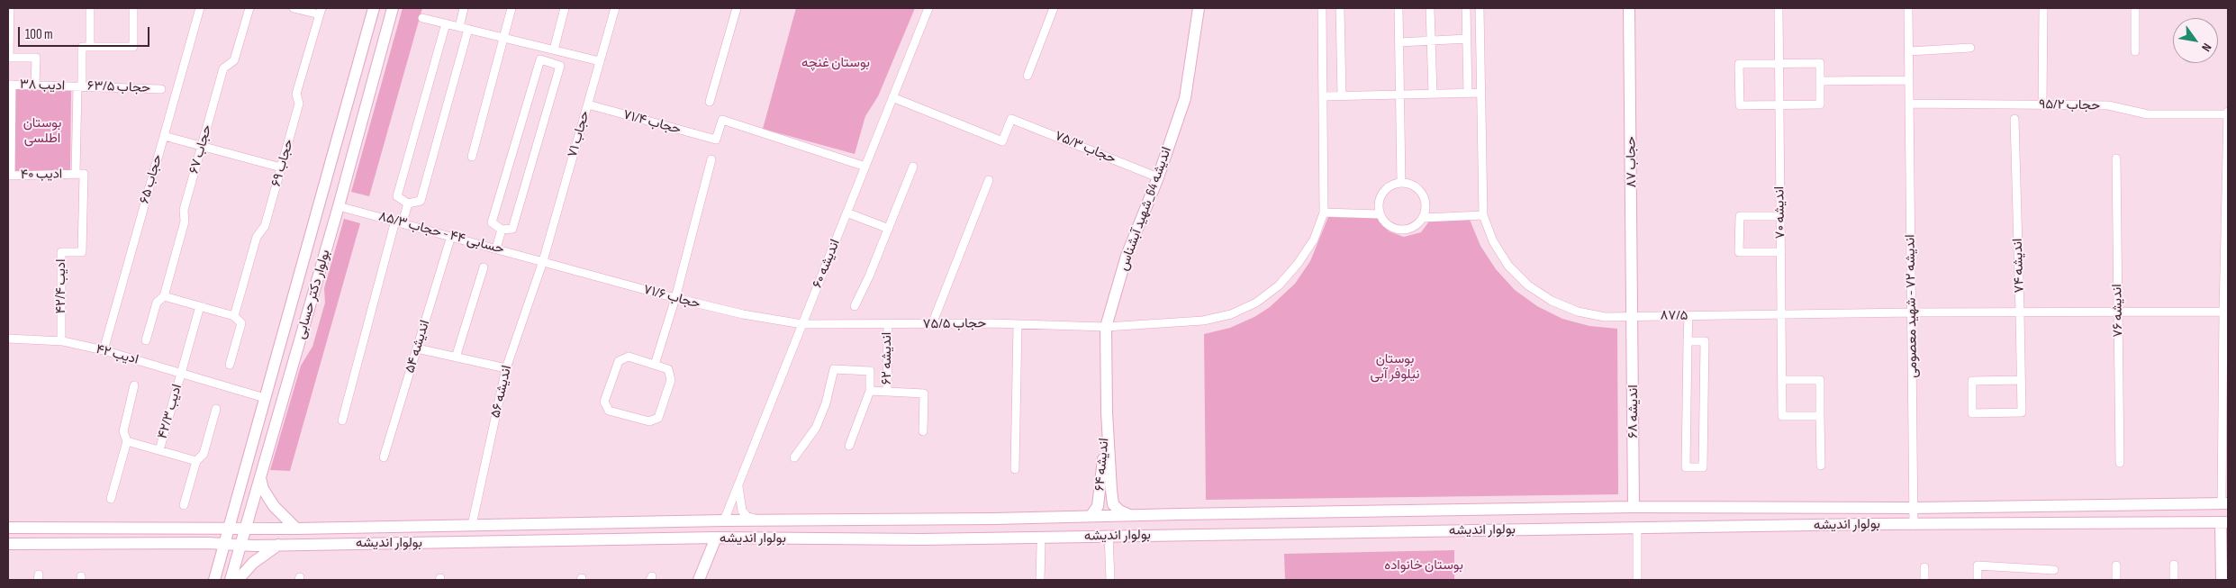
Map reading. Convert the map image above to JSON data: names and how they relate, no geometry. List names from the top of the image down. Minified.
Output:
{"streets":{"main road":["حجاب ۸۷","اندیشه 64_شهید آبشناس","بولوار دکتر حسابی","اندیشه ۶۸","اندیشه ۶۴","بولوار اندیشه"],"street":["ادیب ۳۸","حجاب ۶۳/۵","حجاب ۹۵/۲","حجاب ۷۱/۴","حجاب ۷۱","حجاب ۷۵/۳","حجاب ۶۷","حجاب ۶۹","ادیب ۴۰","حجاب ۶۵","اندیشه ۷۰","حسابی ۴۴ - حجاب ۸۵/۳","اندیشه ۶۰","اندیشه ۷۴","ادیب ۴۲/۴","حجاب ۷۱/۶","اندیشه ۷۲ - شهید معصومی","اندیشه ۷۶","۸۷/۵","حجاب ۷۵/۵","اندیشه ۵۴","ادیب ۴۲","اندیشه ۶۲","اندیشه ۵۶","ادیب ۴۲/۳"]},"crossings":[["ادیب ۳۸","حجاب ۶۳/۵"],["حجاب ۹۵/۲","اندیشه ۷۲ - شهید معصومی"],["حجاب ۷۱/۴","حجاب ۷۱"],["حجاب ۷۱/۴","اندیشه ۶۰"],["حجاب ۷۱","حسابی ۴۴ - حجاب ۸۵/۳"],["حجاب ۷۱","حجاب ۷۱/۶"],["حجاب ۷۱","اندیشه ۵۶"],["حجاب ۷۵/۳","اندیشه 64_شهید آبشناس"],["حجاب ۷۵/۳","اندیشه ۶۰"],["حجاب ۸۷","۸۷/۵"],["حجاب ۸۷","اندیشه ۶۸"],["ادیب ۴۰","ادیب ۴۲/۴"],["حجاب ۶۵","ادیب ۴۲"],["اندیشه 64_شهید آبشناس","حجاب ۷۵/۵"],["اندیشه 64_شهید آبشناس","اندیشه ۶۴"],["اندیشه ۷۰","۸۷/۵"],["حسابی ۴۴ - حجاب ۸۵/۳","بولوار دکتر حسابی"],["حسابی ۴۴ - حجاب ۸۵/۳","حجاب ۷۱/۶"],["حسابی ۴۴ - حجاب ۸۵/۳","اندیشه ۵۴"],["حسابی ۴۴ - حجاب ۸۵/۳","اندیشه ۵۶"],["اندیشه ۶۰","حجاب ۷۱/۶"],["اندیشه ۶۰","حجاب ۷۵/۵"],["اندیشه ۶۰","بولوار اندیشه"],["اندیشه ۷۴","۸۷/۵"],["ادیب ۴۲/۴","ادیب ۴۲"],["بولوار دکتر حسابی","ادیب ۴۲"],["بولوار دکتر حسابی","بولوار اندیشه"],["حجاب ۷۱/۶","حجاب ۷۵/۵"],["حجاب ۷۱/۶","اندیشه ۵۶"],["اندیشه ۷۲ - شهید معصومی","۸۷/۵"],["اندیشه ۷۲ - شهید معصومی","بولوار اندیشه"],["اندیشه ۷۶","۸۷/۵"],["۸۷/۵","اندیشه ۶۸"],["حجاب ۷۵/۵","اندیشه ۶۲"],["ادیب ۴۲","ادیب ۴۲/۳"],["اندیشه ۵۶","بولوار اندیشه"],["اندیشه ۶۸","بولوار اندیشه"],["اندیشه ۶۴","بولوار اندیشه"]],"parks":["بوستان غنچه","بوستان اطلسی","بوستان نیلوفر آبی","بوستان خانواده"],"scale_bar":"100 m","north":"bottom right"}
